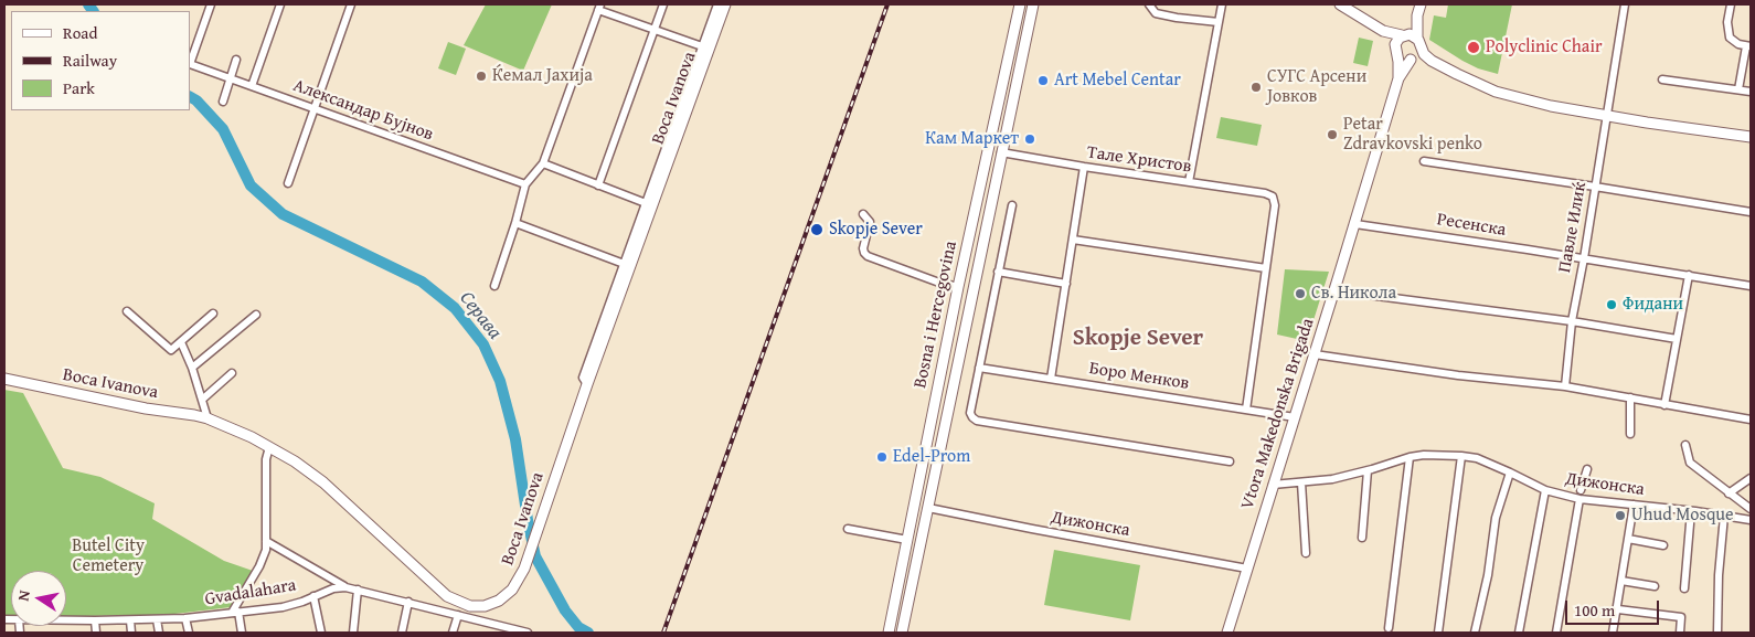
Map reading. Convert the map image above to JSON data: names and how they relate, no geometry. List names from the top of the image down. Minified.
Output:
{"streets":{"street":["Boca Ivanova","Александар Бујнов","Тале Христов","Ресенска","Павле Илиќ","Bosna i Hercegovina","Боро Менков","Vtora Makedonska Brigada","Дижонска","Gvadalahara"]},"crossings":[["Тале Христов","Bosna i Hercegovina"],["Ресенска","Павле Илиќ"],["Ресенска","Vtora Makedonska Brigada"],["Bosna i Hercegovina","Дижонска"],["Боро Менков","Vtora Makedonska Brigada"],["Vtora Makedonska Brigada","Дижонска"]],"districts":["Skopje Sever"],"water":["Серава"],"parks":["Butel City Cemetery"],"places":["Polyclinic Chair","Ќемал Јахија","Art Mebel Centar","СУГС Арсени Јовков","Petar Zdravkovski penko","Кам Маркет","Skopje Sever","Св. Никола","Фидани","Edel-Prom","Uhud Mosque"],"legend":["Road","Railway","Park"],"scale_bar":"100 m","north":"left"}
